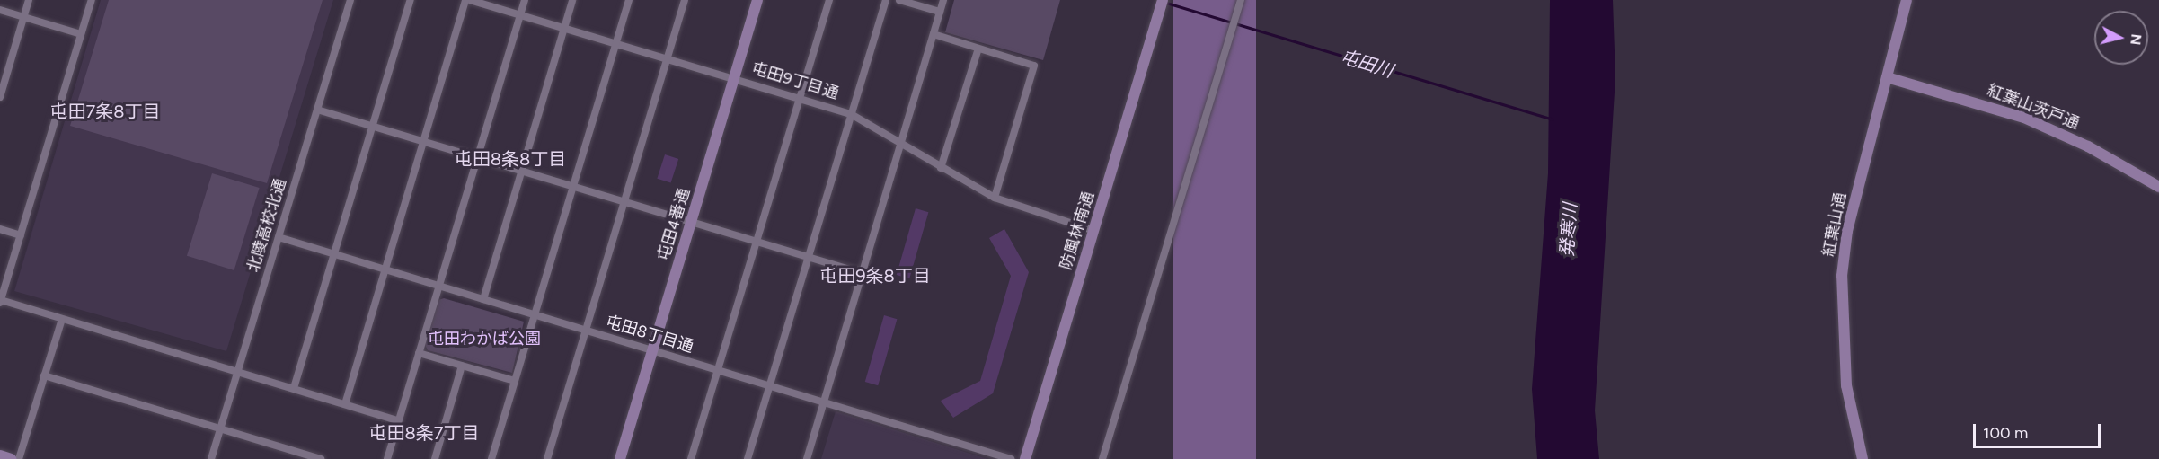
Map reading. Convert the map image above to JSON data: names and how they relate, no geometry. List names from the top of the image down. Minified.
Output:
{"streets":{"street":["屯田9丁目通","紅葉山茨戸通","屯田4番通","紅葉山通","北陵高校北通","防風林南通","屯田8丁目通"]},"crossings":[["屯田9丁目通","屯田4番通"],["屯田9丁目通","防風林南通"],["紅葉山茨戸通","紅葉山通"],["屯田4番通","屯田8丁目通"],["北陵高校北通","屯田8丁目通"]],"districts":["屯田7条8丁目","屯田8条8丁目","屯田9条8丁目","屯田8条7丁目"],"water":["屯田川","発寒川"],"parks":["屯田わかば公園"],"scale_bar":"100 m","north":"right"}
